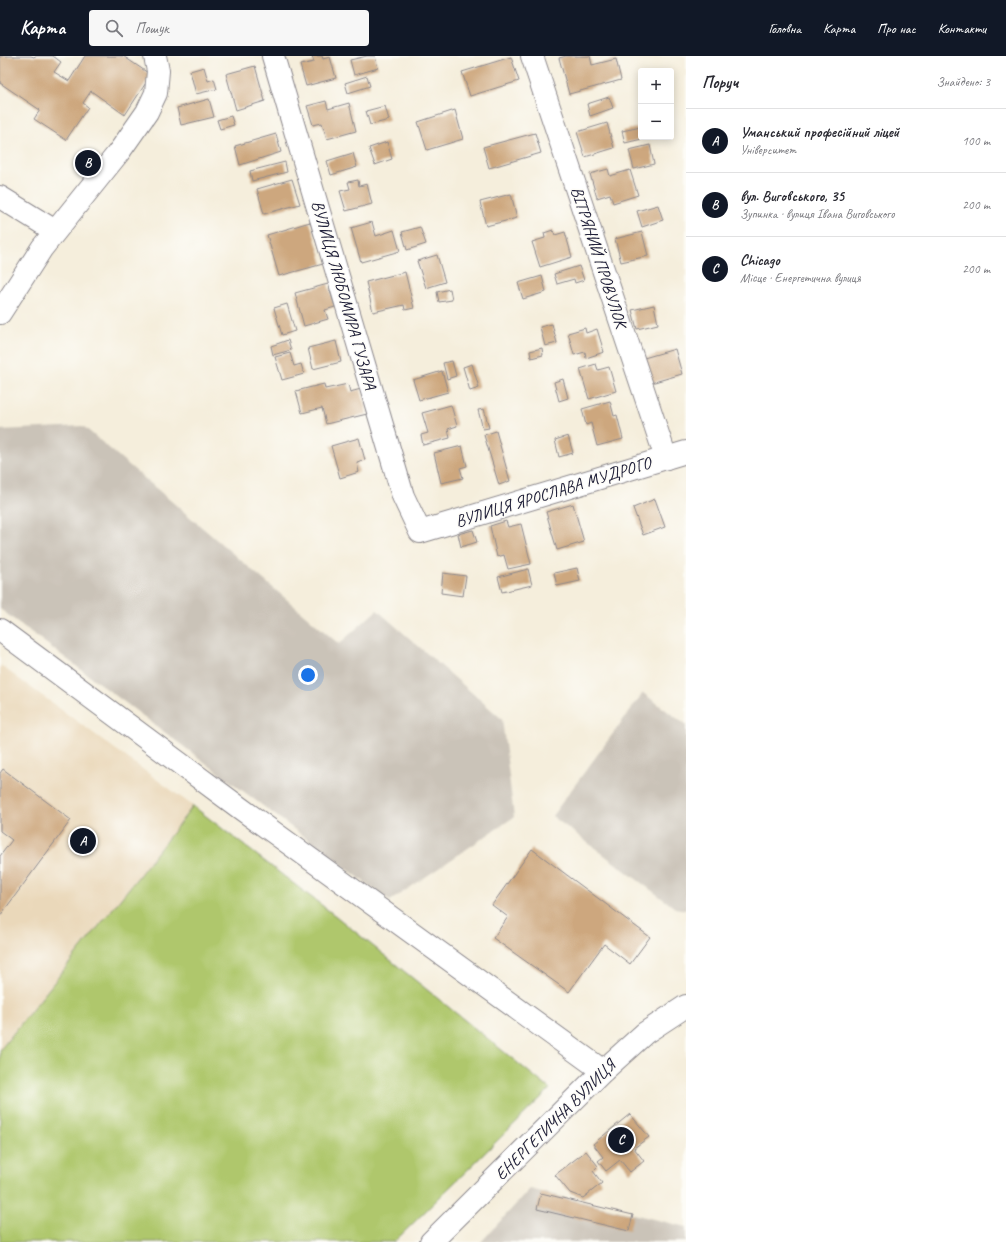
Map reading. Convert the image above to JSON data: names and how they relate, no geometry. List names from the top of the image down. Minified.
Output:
{"streets":{"street":["ВІТРЯНИЙ ПРОВУЛОК","ВУЛИЦЯ ЛЮБОМИРА ГУЗАРА","ВУЛИЦЯ ЯРОСЛАВА МУДРОГО","ЕНЕРГЕТИЧНА ВУЛИЦЯ"]},"crossings":[["ВІТРЯНИЙ ПРОВУЛОК","ВУЛИЦЯ ЯРОСЛАВА МУДРОГО"],["ВУЛИЦЯ ЛЮБОМИРА ГУЗАРА","ВУЛИЦЯ ЯРОСЛАВА МУДРОГО"]],"page":{"header":"Карта","search":"Пошук","nav":["Головна","Карта","Про нас","Контакти"],"heading":["Поруч","Знайдено: 3"],"map_buttons":["+","−"],"list":[{"mark":"A","name":"Уманський професійний ліцей","note":"Університет","value":"100 m"},{"mark":"B","name":"вул. Виговського, 35","note":"Зупинка · вулиця Івана Виговського","value":"200 m"},{"mark":"C","name":"Chicago","note":"Місце · Енергетична вулиця","value":"200 m"}],"pins":["B","A","C"]}}
